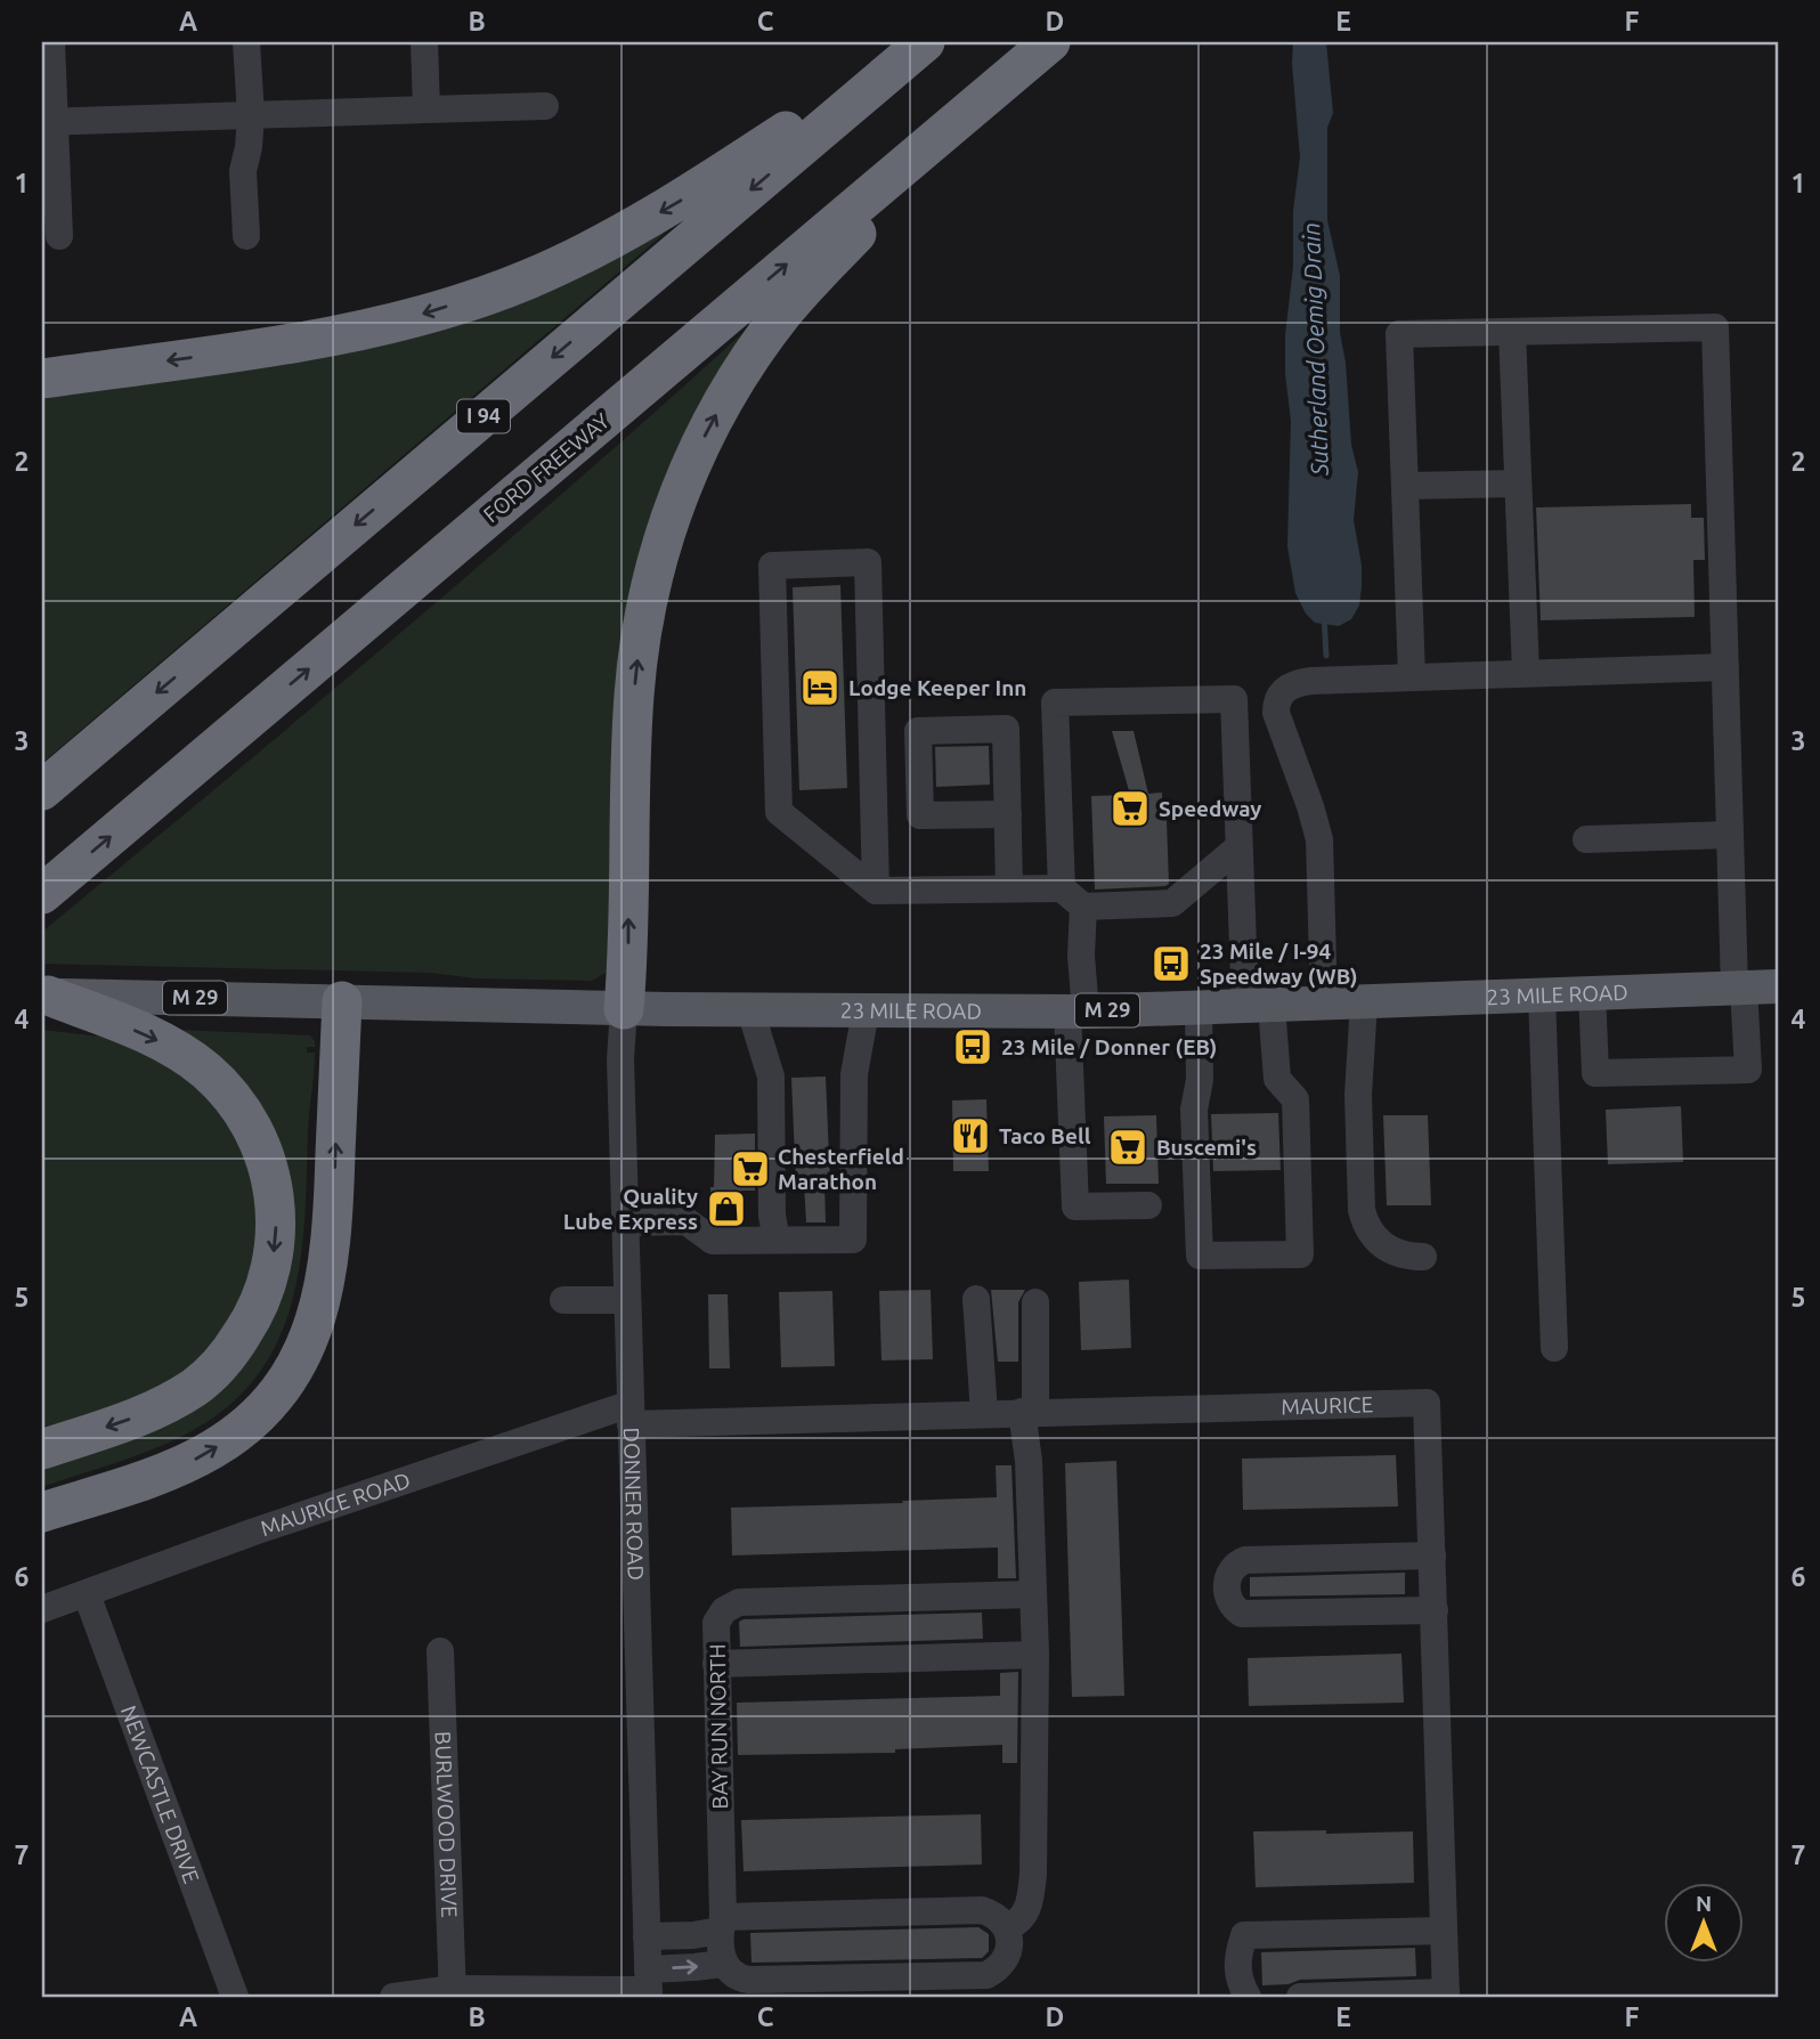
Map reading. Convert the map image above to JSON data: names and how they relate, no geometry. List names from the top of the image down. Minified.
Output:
{"streets":{"highway":["I 94","FORD FREEWAY"],"main road":["23 MILE ROAD","M 29"],"street":["MAURICE","DONNER ROAD","MAURICE ROAD","BAY RUN NORTH","NEWCASTLE DRIVE","BURLWOOD DRIVE"]},"crossings":[["23 MILE ROAD","DONNER ROAD"],["MAURICE","DONNER ROAD"],["MAURICE","MAURICE ROAD"],["DONNER ROAD","MAURICE ROAD"],["MAURICE ROAD","NEWCASTLE DRIVE"]],"water":["Sutherland Oemig Drain"],"places":{"hotel":["Lodge Keeper Inn"],"supermarket":["Speedway","Buscemi's","Chesterfield Marathon"],"bus stop":["23 Mile / I-94 Speedway (WB)","23 Mile / Donner (EB)"],"restaurant":["Taco Bell"],"shop":["Quality Lube Express"]},"north":"top","grid":{"columns":["A","B","C","D","E","F"],"rows":["1","2","3","4","5","6","7"]}}
